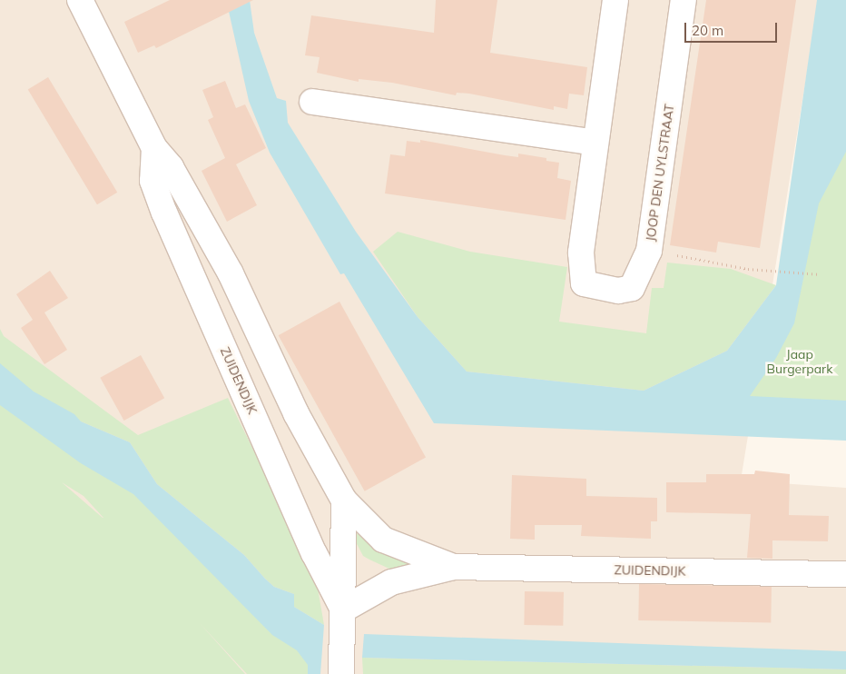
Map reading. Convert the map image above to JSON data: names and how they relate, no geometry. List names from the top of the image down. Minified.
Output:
{"streets":{"street":["JOOP DEN UYLSTRAAT","ZUIDENDIJK"]},"parks":["Jaap Burgerpark"],"scale_bar":"20 m"}
